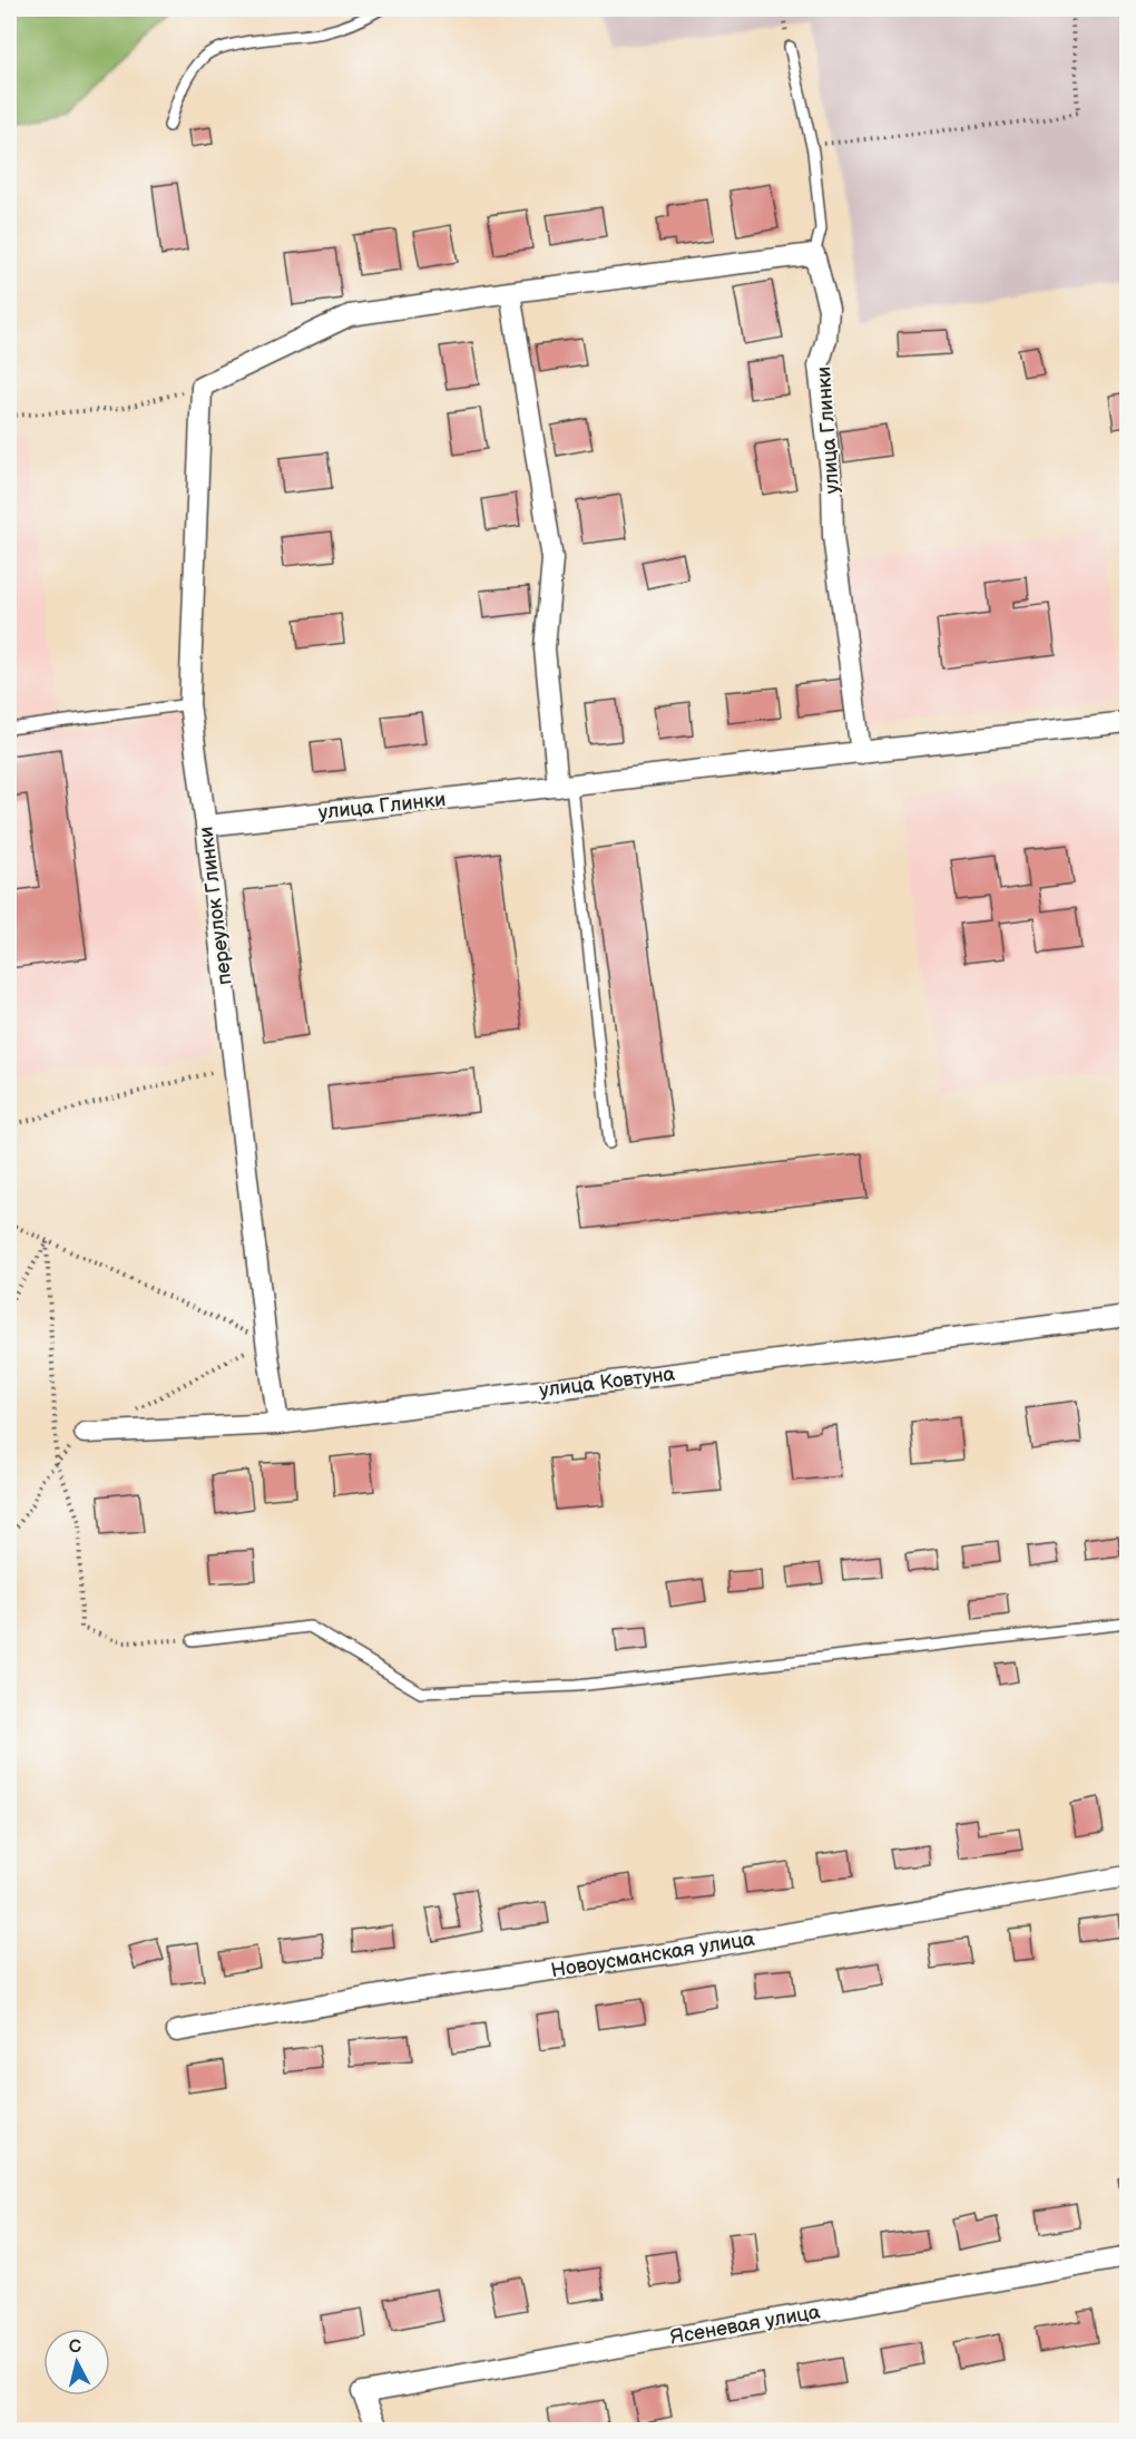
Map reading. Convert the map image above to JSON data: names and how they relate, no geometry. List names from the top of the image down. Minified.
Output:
{"streets":{"street":["улица Глинки","переулок Глинки","улица Ковтуна","Новоусманская улица","Ясеневая улица"]},"crossings":[["улица Глинки","переулок Глинки"],["переулок Глинки","улица Ковтуна"]],"north":"top"}
